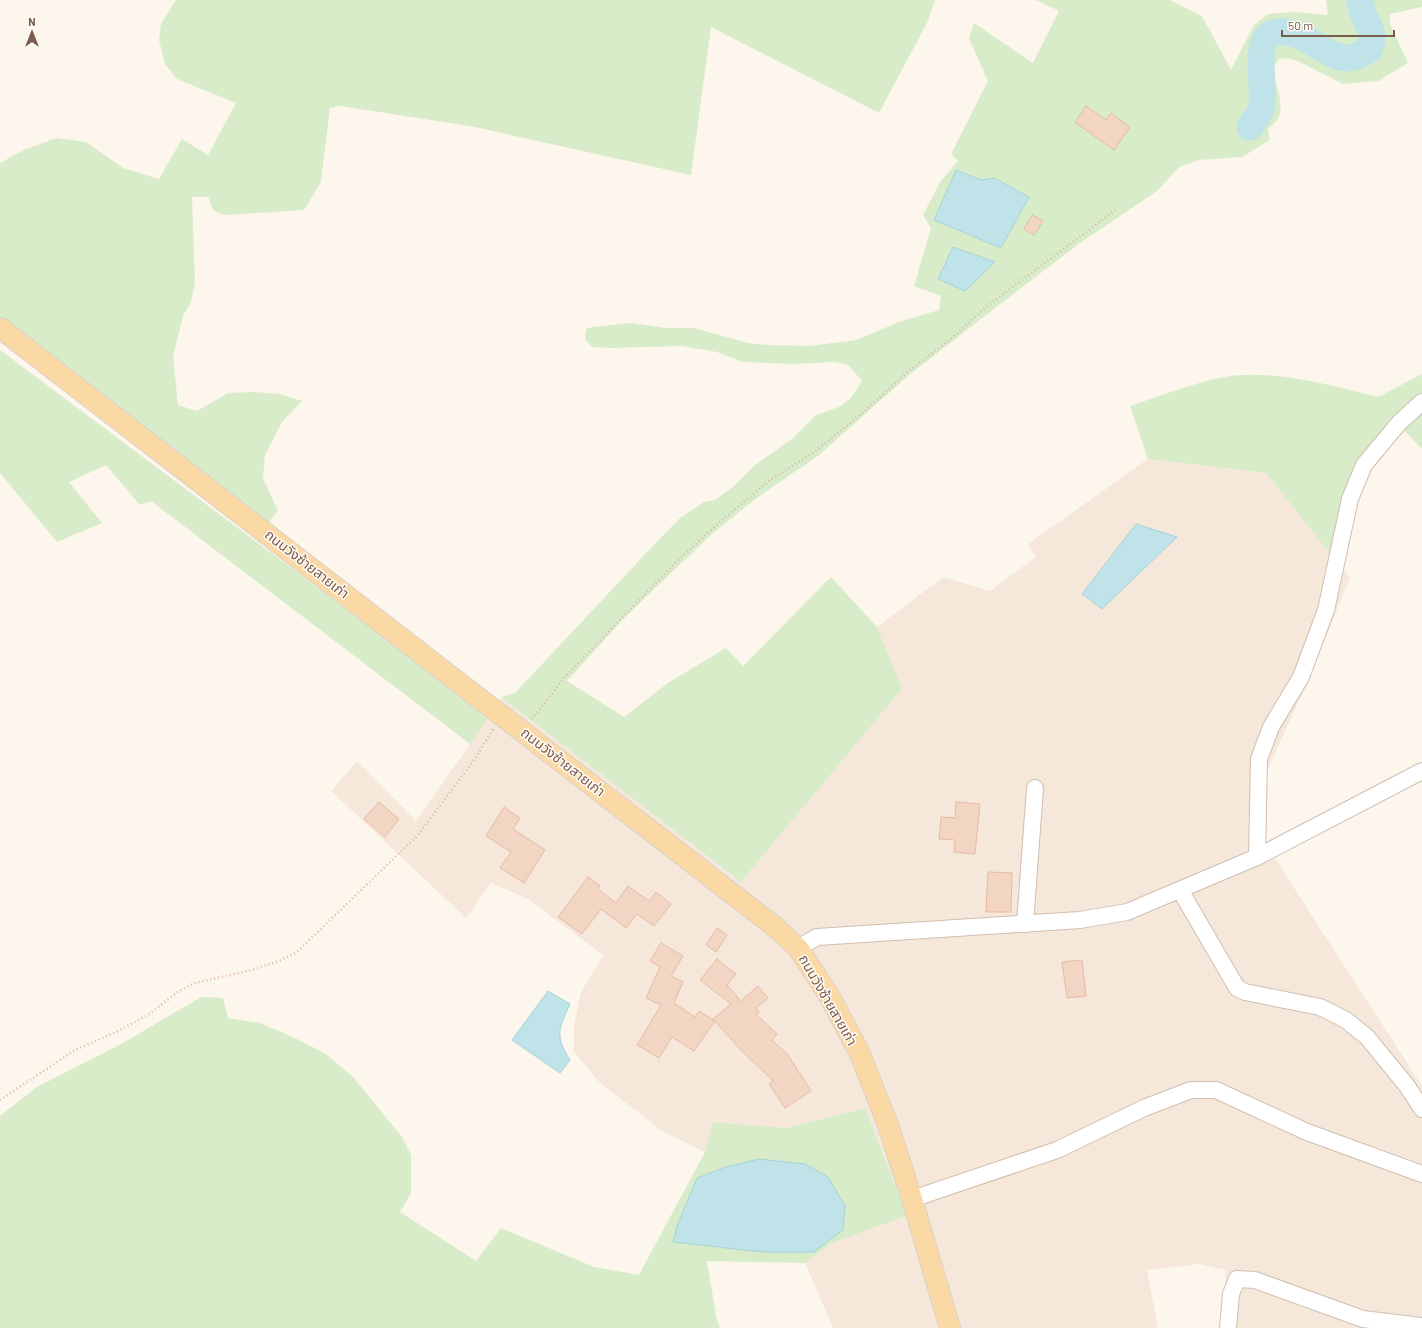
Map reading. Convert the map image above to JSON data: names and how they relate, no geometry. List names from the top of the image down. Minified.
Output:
{"streets":{"main road":["ถนนวังซ้ายสายเก่า"]},"scale_bar":"50 m","north":"top"}
